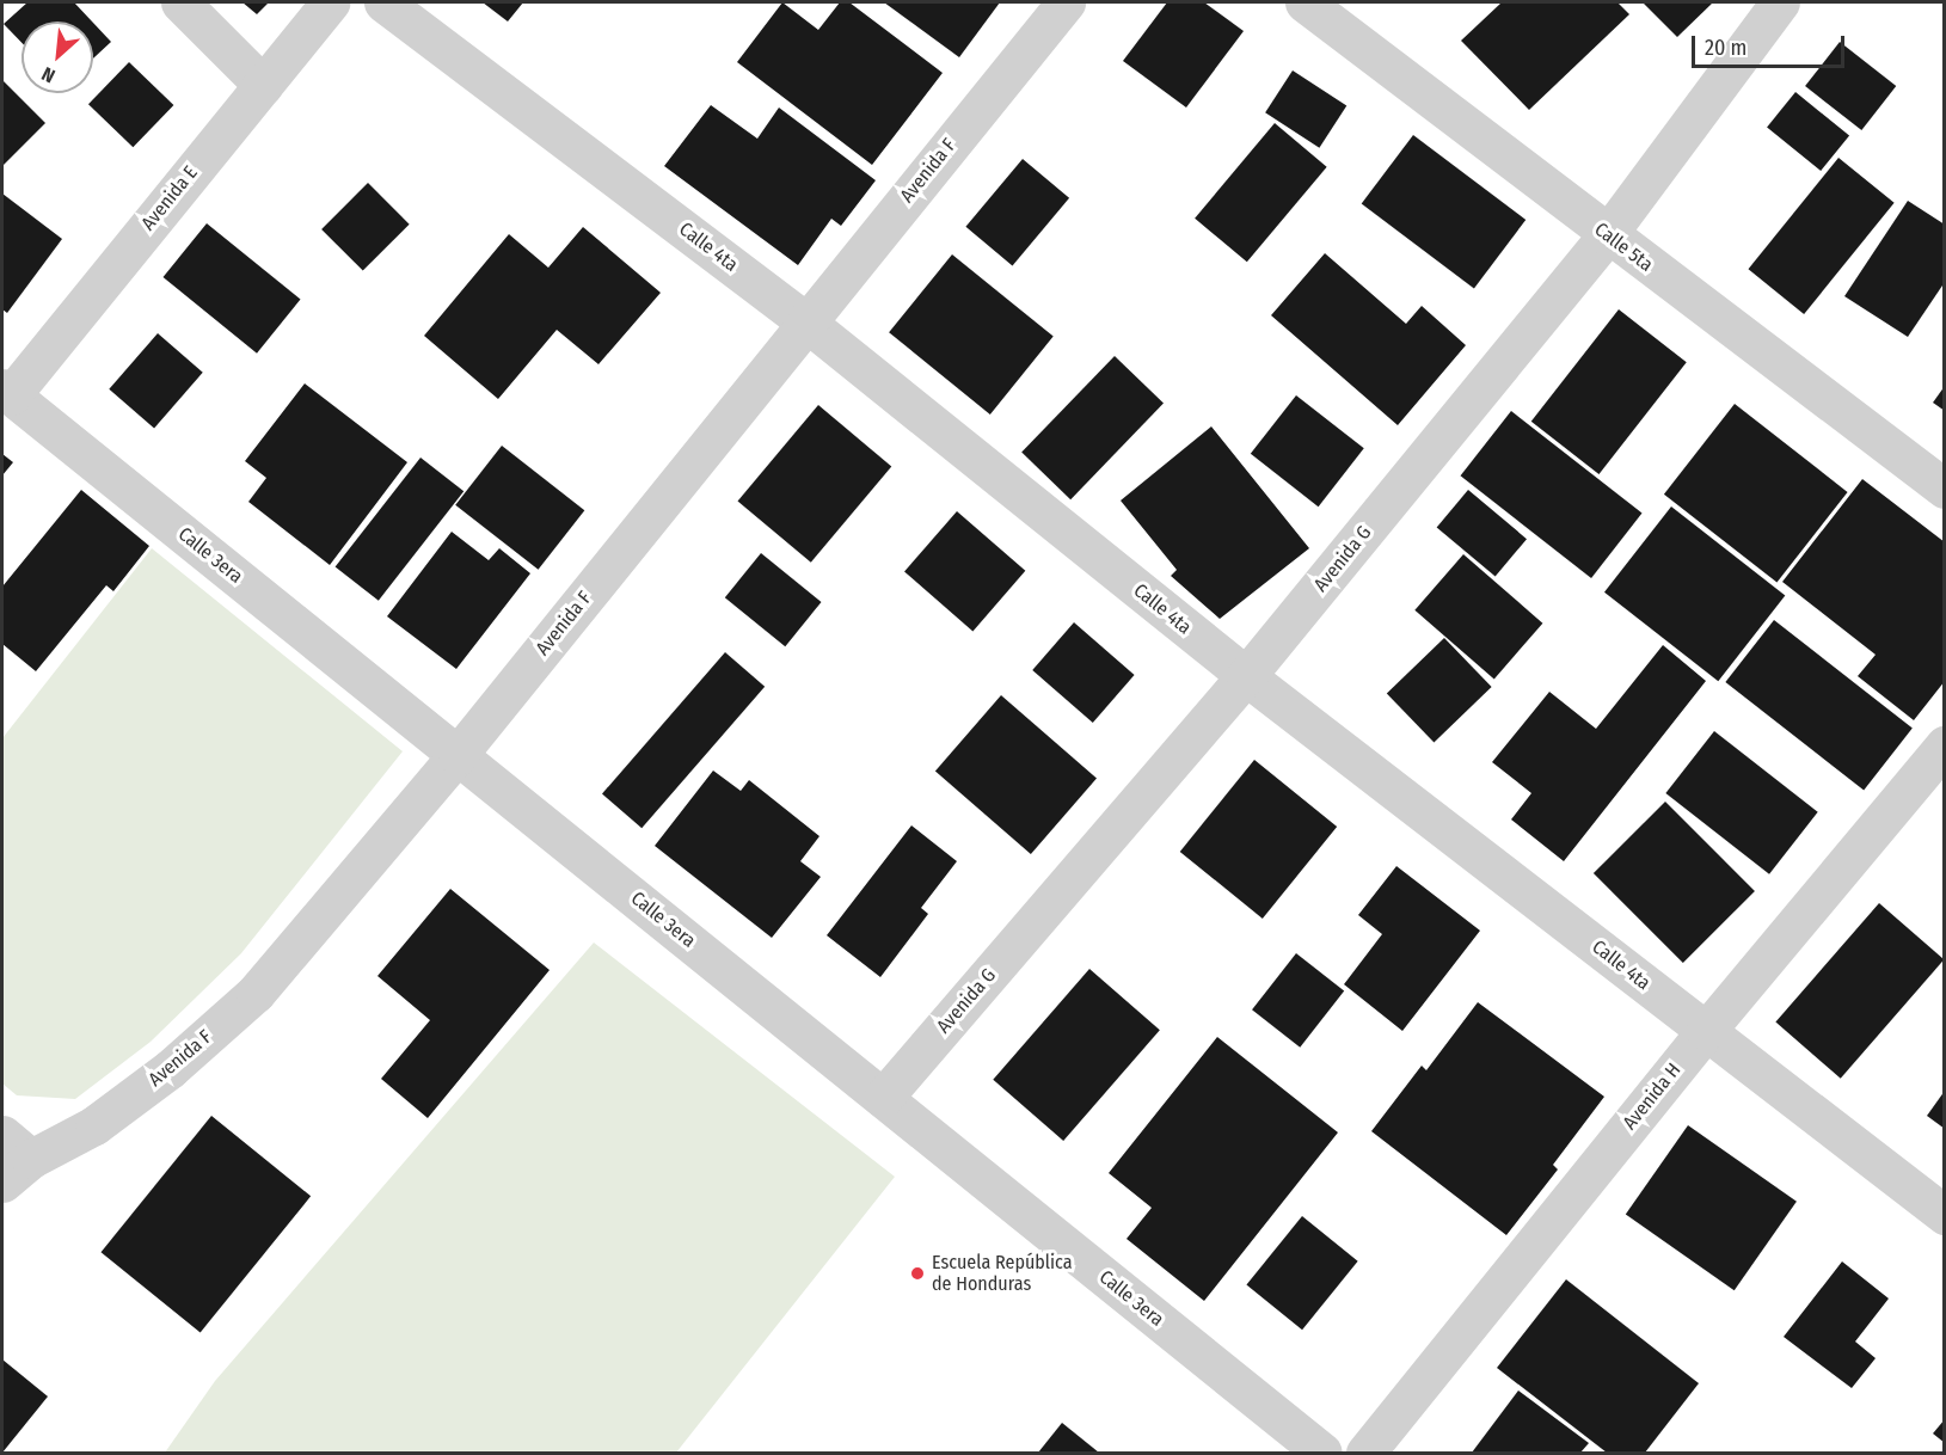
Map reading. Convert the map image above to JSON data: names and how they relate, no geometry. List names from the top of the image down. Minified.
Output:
{"streets":{"street":["Avenida F","Avenida E","Calle 4ta","Calle 5ta","Calle 3era","Avenida G","Avenida H"]},"crossings":[["Avenida F","Calle 4ta"],["Avenida F","Calle 3era"],["Avenida E","Calle 3era"],["Calle 4ta","Avenida G"],["Calle 4ta","Avenida H"],["Calle 5ta","Avenida G"],["Calle 3era","Avenida G"]],"places":["Escuela República de Honduras"],"scale_bar":"20 m","north":"bottom left"}
